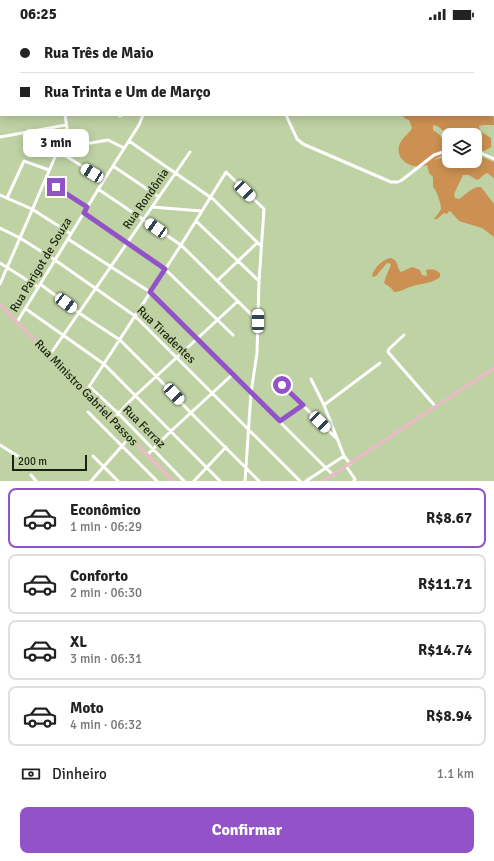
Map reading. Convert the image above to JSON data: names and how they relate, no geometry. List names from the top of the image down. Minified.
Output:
{"streets":{"main road":["Rua Ministro Gabriel Passos"],"street":["Rua Rondônia","Rua Parigot de Souza","Rua Tiradentes","Rua Ferraz"]},"crossings":[["Rua Rondônia","Rua Tiradentes"],["Rua Rondônia","Rua Ministro Gabriel Passos"],["Rua Parigot de Souza","Rua Tiradentes"],["Rua Parigot de Souza","Rua Ministro Gabriel Passos"]],"scale_bar":"200 m","page":{"status":"06:25","banner":["Rua Três de Maio","Rua Trinta e Um de Março"],"bubble":"3 min","scale":"200 m","list":[{"name":"Econômico","note":"1 min · 06:29","value":"R$8.67"},{"name":"Conforto","note":"2 min · 06:30","value":"R$11.71"},{"name":"XL","note":"3 min · 06:31","value":"R$14.74"},{"name":"Moto","note":"4 min · 06:32","value":"R$8.94"}],"pay":["Dinheiro","1.1 km"],"buttons":"Confirmar"}}
